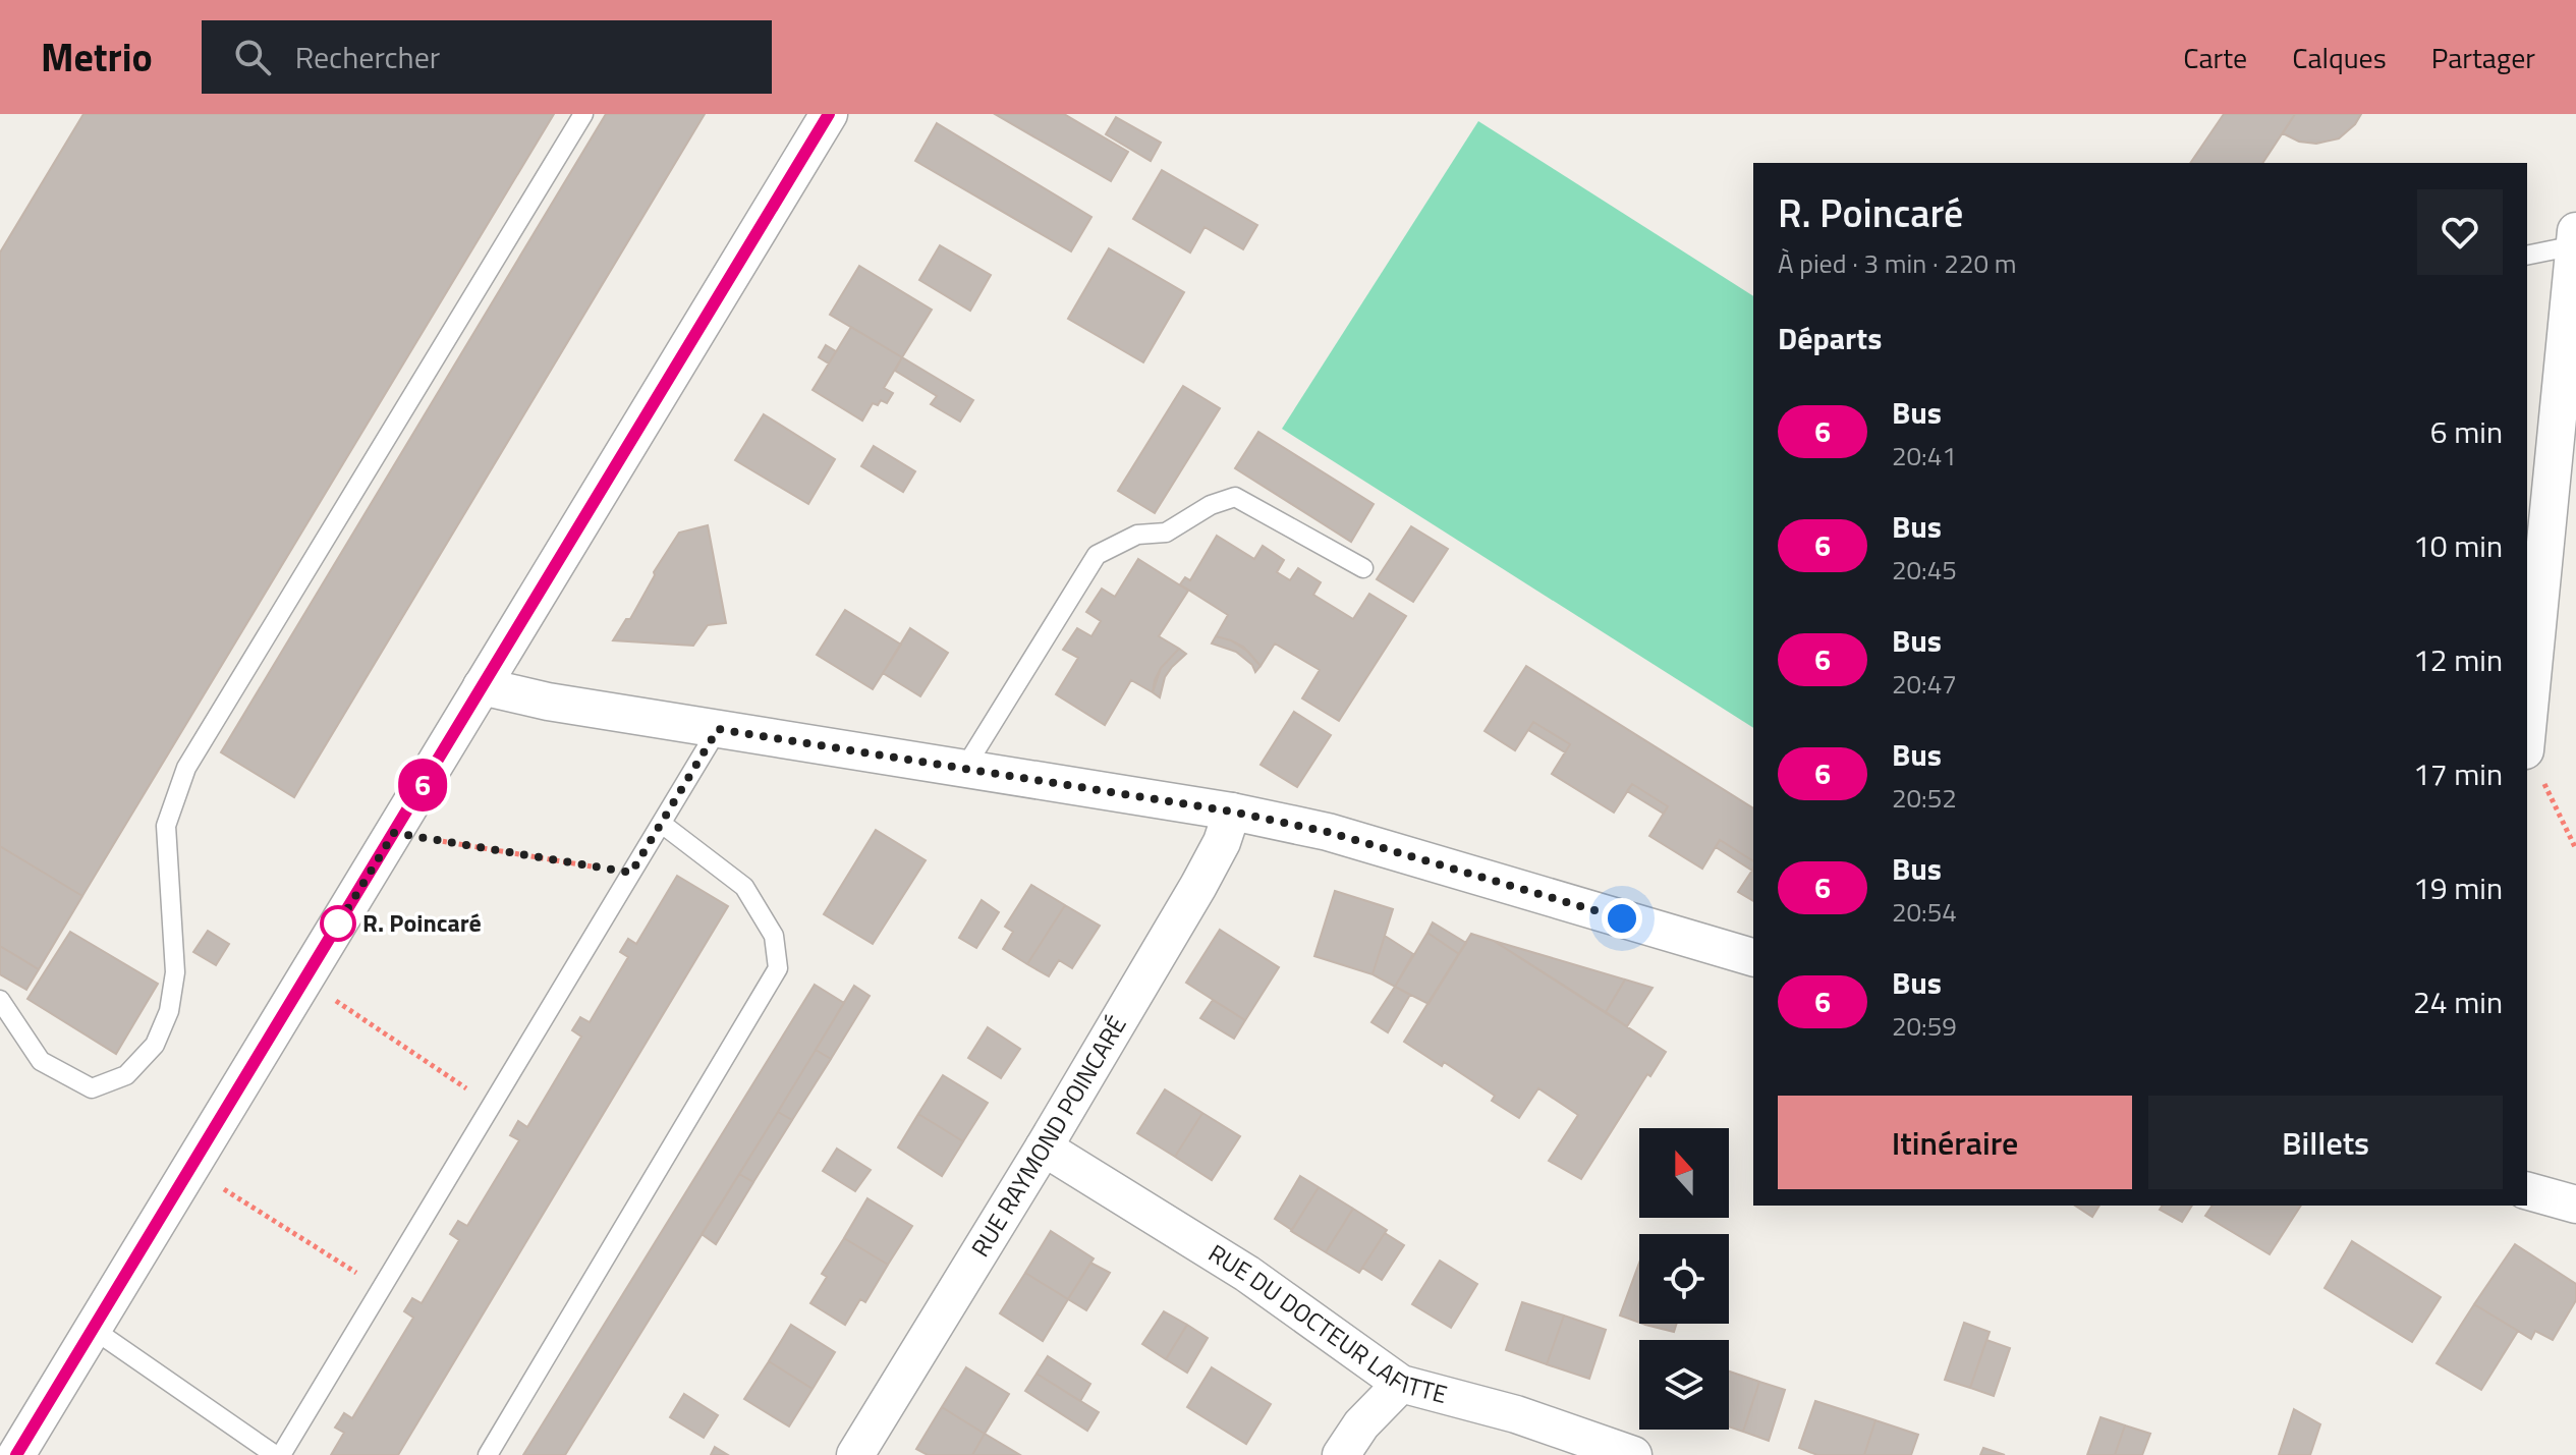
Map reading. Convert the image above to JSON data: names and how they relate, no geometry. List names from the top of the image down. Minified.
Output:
{"streets":{"street":["RUE RAYMOND POINCARÉ","RUE DU DOCTEUR LAFITTE"]},"crossings":[["RUE RAYMOND POINCARÉ","RUE DU DOCTEUR LAFITTE"]],"places":["R. Poincaré"],"lines":["bus line 6"],"north":"top","page":{"header":"Metrio","search":"Rechercher","nav":["Carte","Calques","Partager"],"on_map":"6","heading":[["R. Poincaré","À pied · 3 min · 220 m"],"Départs"],"list":[{"mark":"6","name":"Bus","note":"20:41","value":"6 min"},{"mark":"6","name":"Bus","note":"20:45","value":"10 min"},{"mark":"6","name":"Bus","note":"20:47","value":"12 min"},{"mark":"6","name":"Bus","note":"20:52","value":"17 min"},{"mark":"6","name":"Bus","note":"20:54","value":"19 min"},{"mark":"6","name":"Bus","note":"20:59","value":"24 min"}],"buttons":["Itinéraire","Billets"]}}
